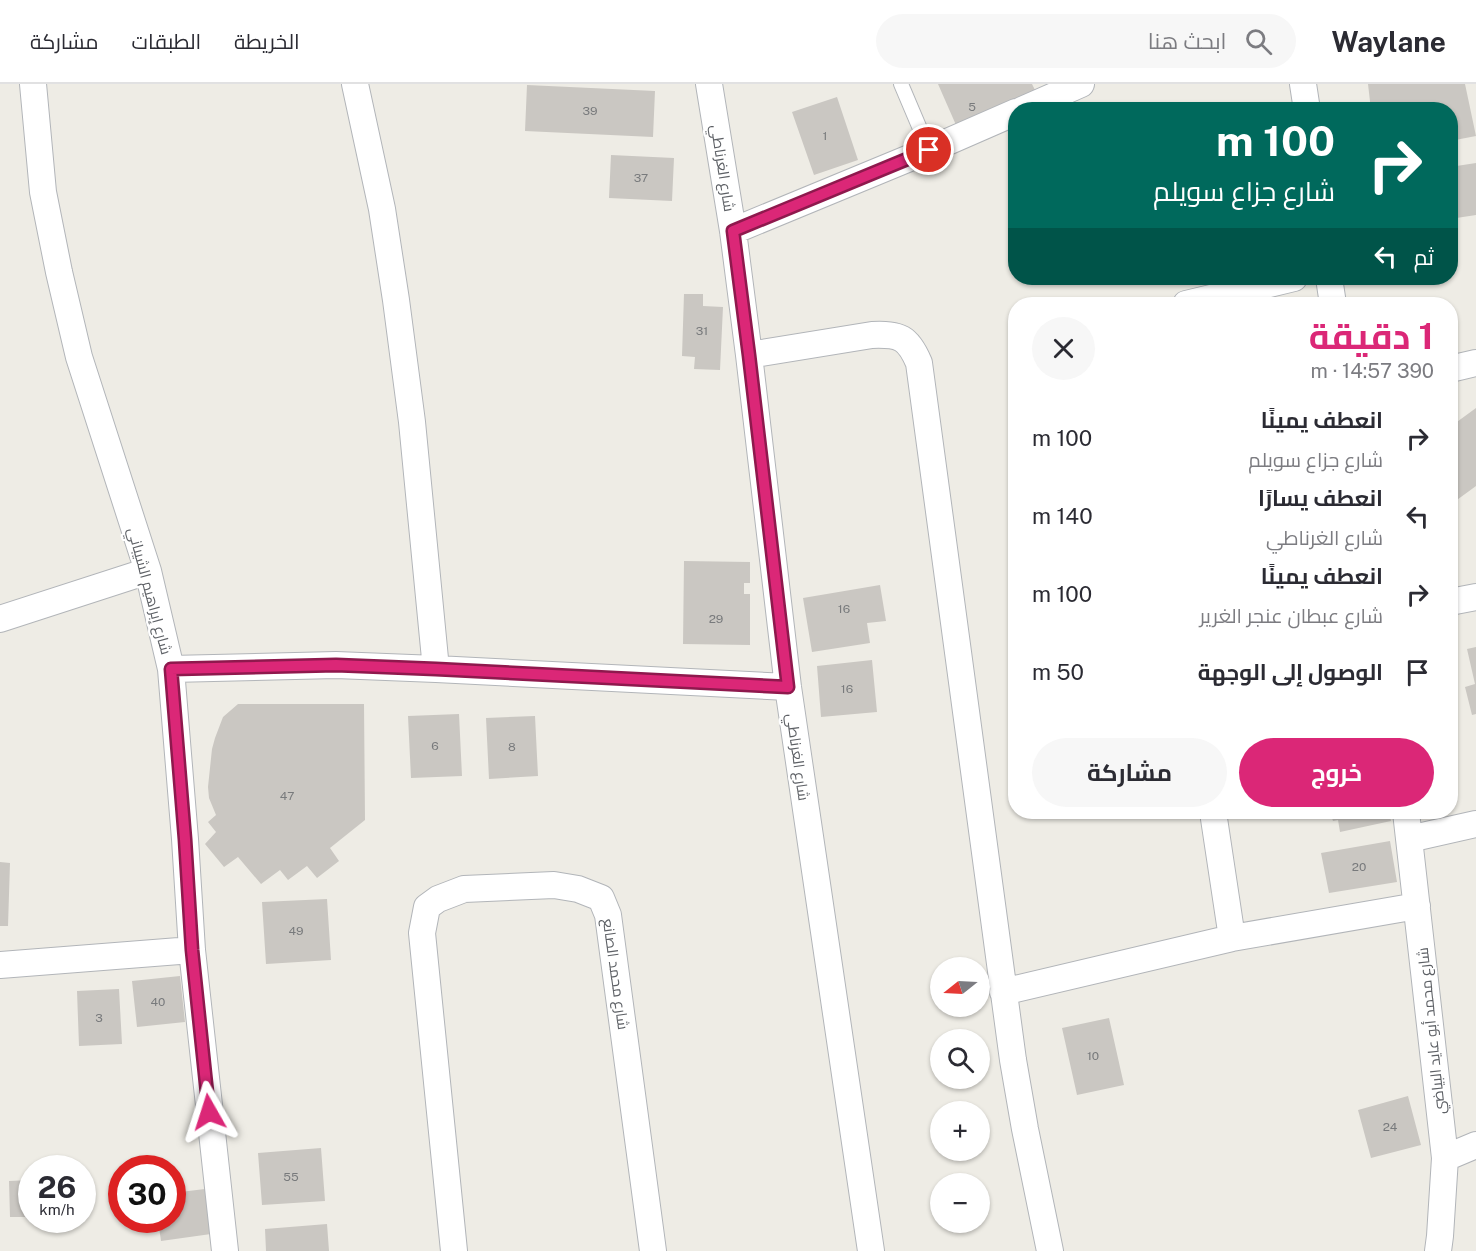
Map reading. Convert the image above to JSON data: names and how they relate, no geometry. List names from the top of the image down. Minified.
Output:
{"streets":{"street":["شارع الغرناطي","شارع إبراهيم الشيباني","شارع محمد الصانع","شارع محمد أبو عايد البياضي"]},"house_numbers":["5","39","1","37","31","16","29","16","6","8","47","20","49","40","3","10","24","55"],"north":"left","page":{"header":"Waylane","search":"ابحث هنا","nav":["الخريطة","الطبقات","مشاركة"],"turn":["100 m","شارع جزاع سويلم"],"then":"ثم","heading":["1 دقيقة","390 m · 14:57"],"list":[{"name":"انعطف يمينًا","note":"شارع جزاع سويلم","value":"100 m"},{"name":"انعطف يسارًا","note":"شارع الغرناطي","value":"140 m"},{"name":"انعطف يمينًا","note":"شارع عبطان عنجر الغرير","value":"100 m"},{"name":"الوصول إلى الوجهة","value":"50 m"}],"buttons":["خروج","مشاركة"],"map_buttons":["+","−"],"speed":"26 km/h","limit":"30"}}
